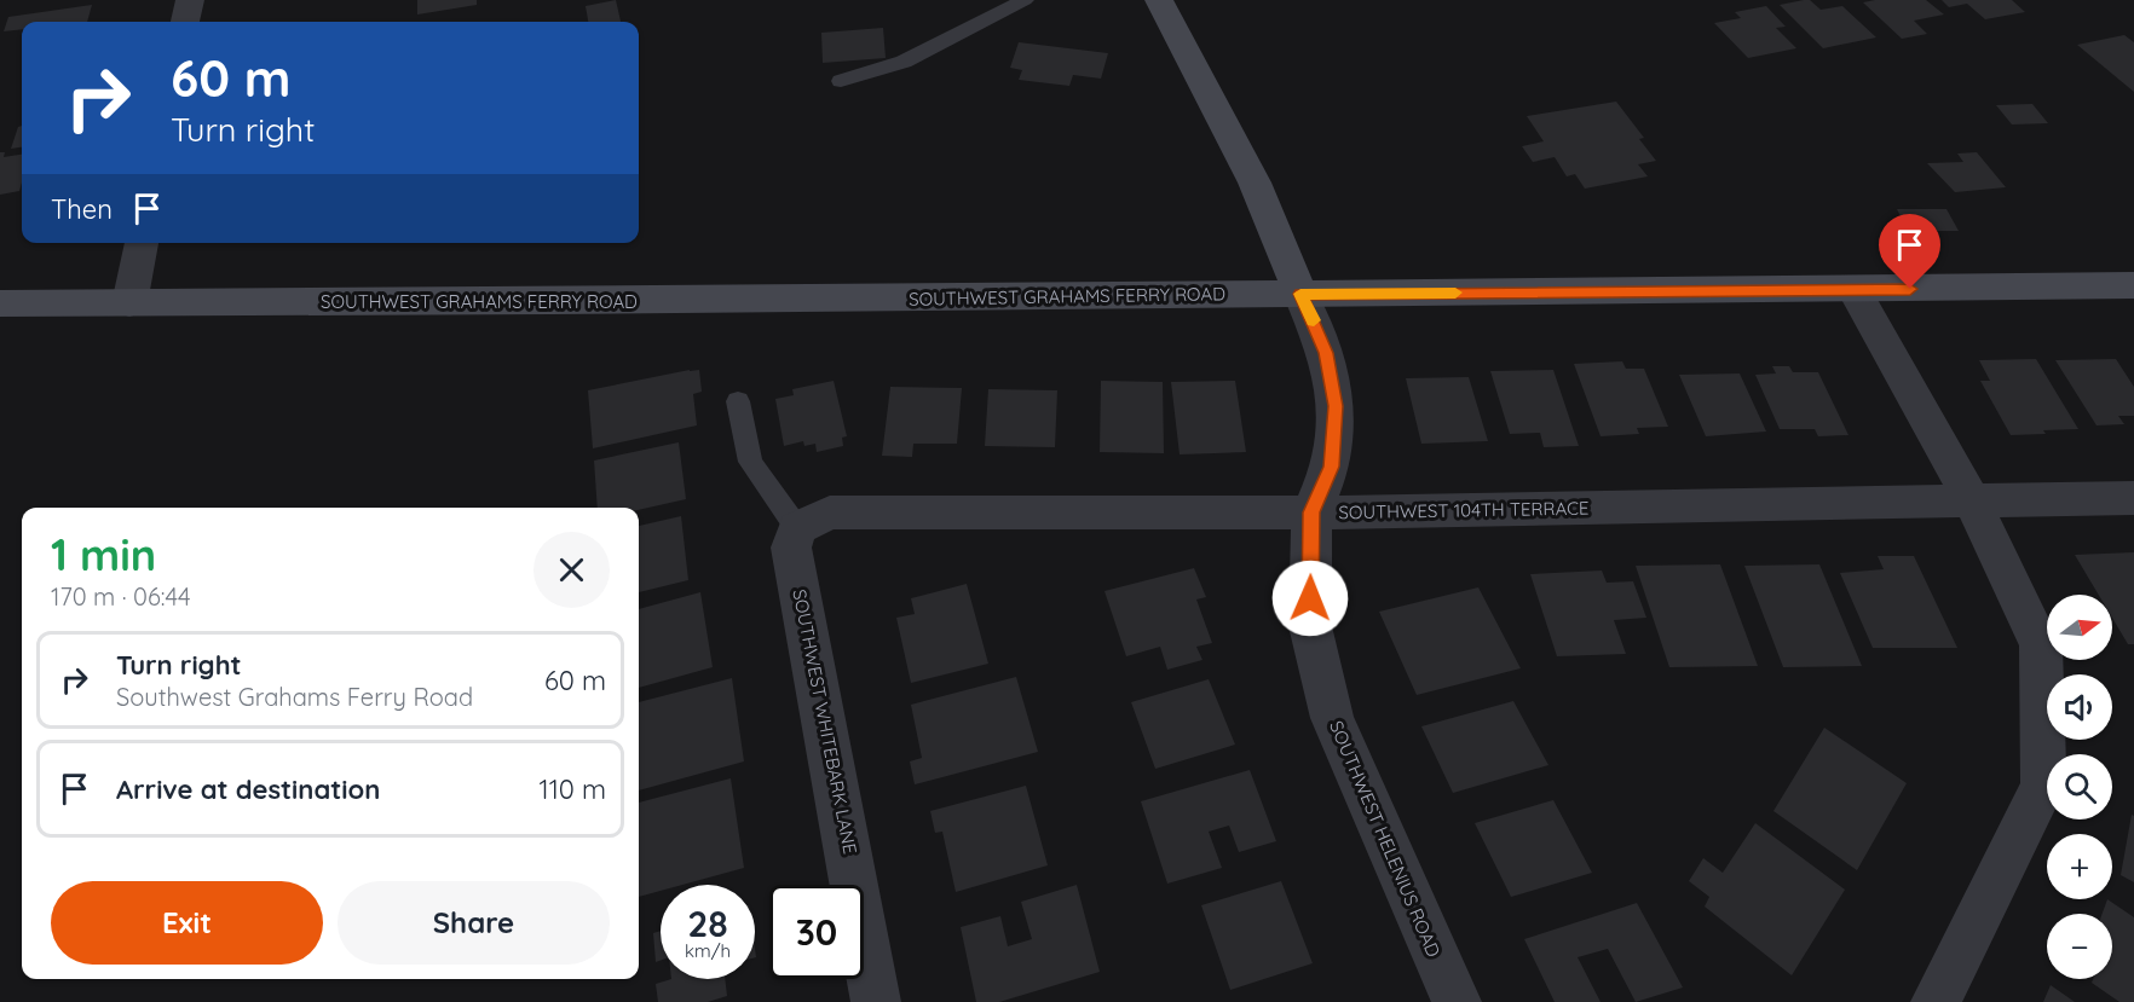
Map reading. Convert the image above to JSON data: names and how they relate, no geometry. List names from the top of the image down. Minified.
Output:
{"streets":{"street":["SOUTHWEST GRAHAMS FERRY ROAD","SOUTHWEST 104TH TERRACE","SOUTHWEST WHITEBARK LANE","SOUTHWEST HELENIUS ROAD"]},"crossings":[["SOUTHWEST GRAHAMS FERRY ROAD","SOUTHWEST HELENIUS ROAD"],["SOUTHWEST 104TH TERRACE","SOUTHWEST WHITEBARK LANE"],["SOUTHWEST 104TH TERRACE","SOUTHWEST HELENIUS ROAD"]],"north":"right","page":{"turn":["60 m","Turn right"],"then":"Then","heading":["1 min","170 m · 06:44"],"map_buttons":["+","−"],"list":[{"name":"Turn right","note":"Southwest Grahams Ferry Road","value":"60 m"},{"name":"Arrive at destination","value":"110 m"}],"buttons":["Exit","Share"],"speed":"28 km/h","limit":"30"}}
